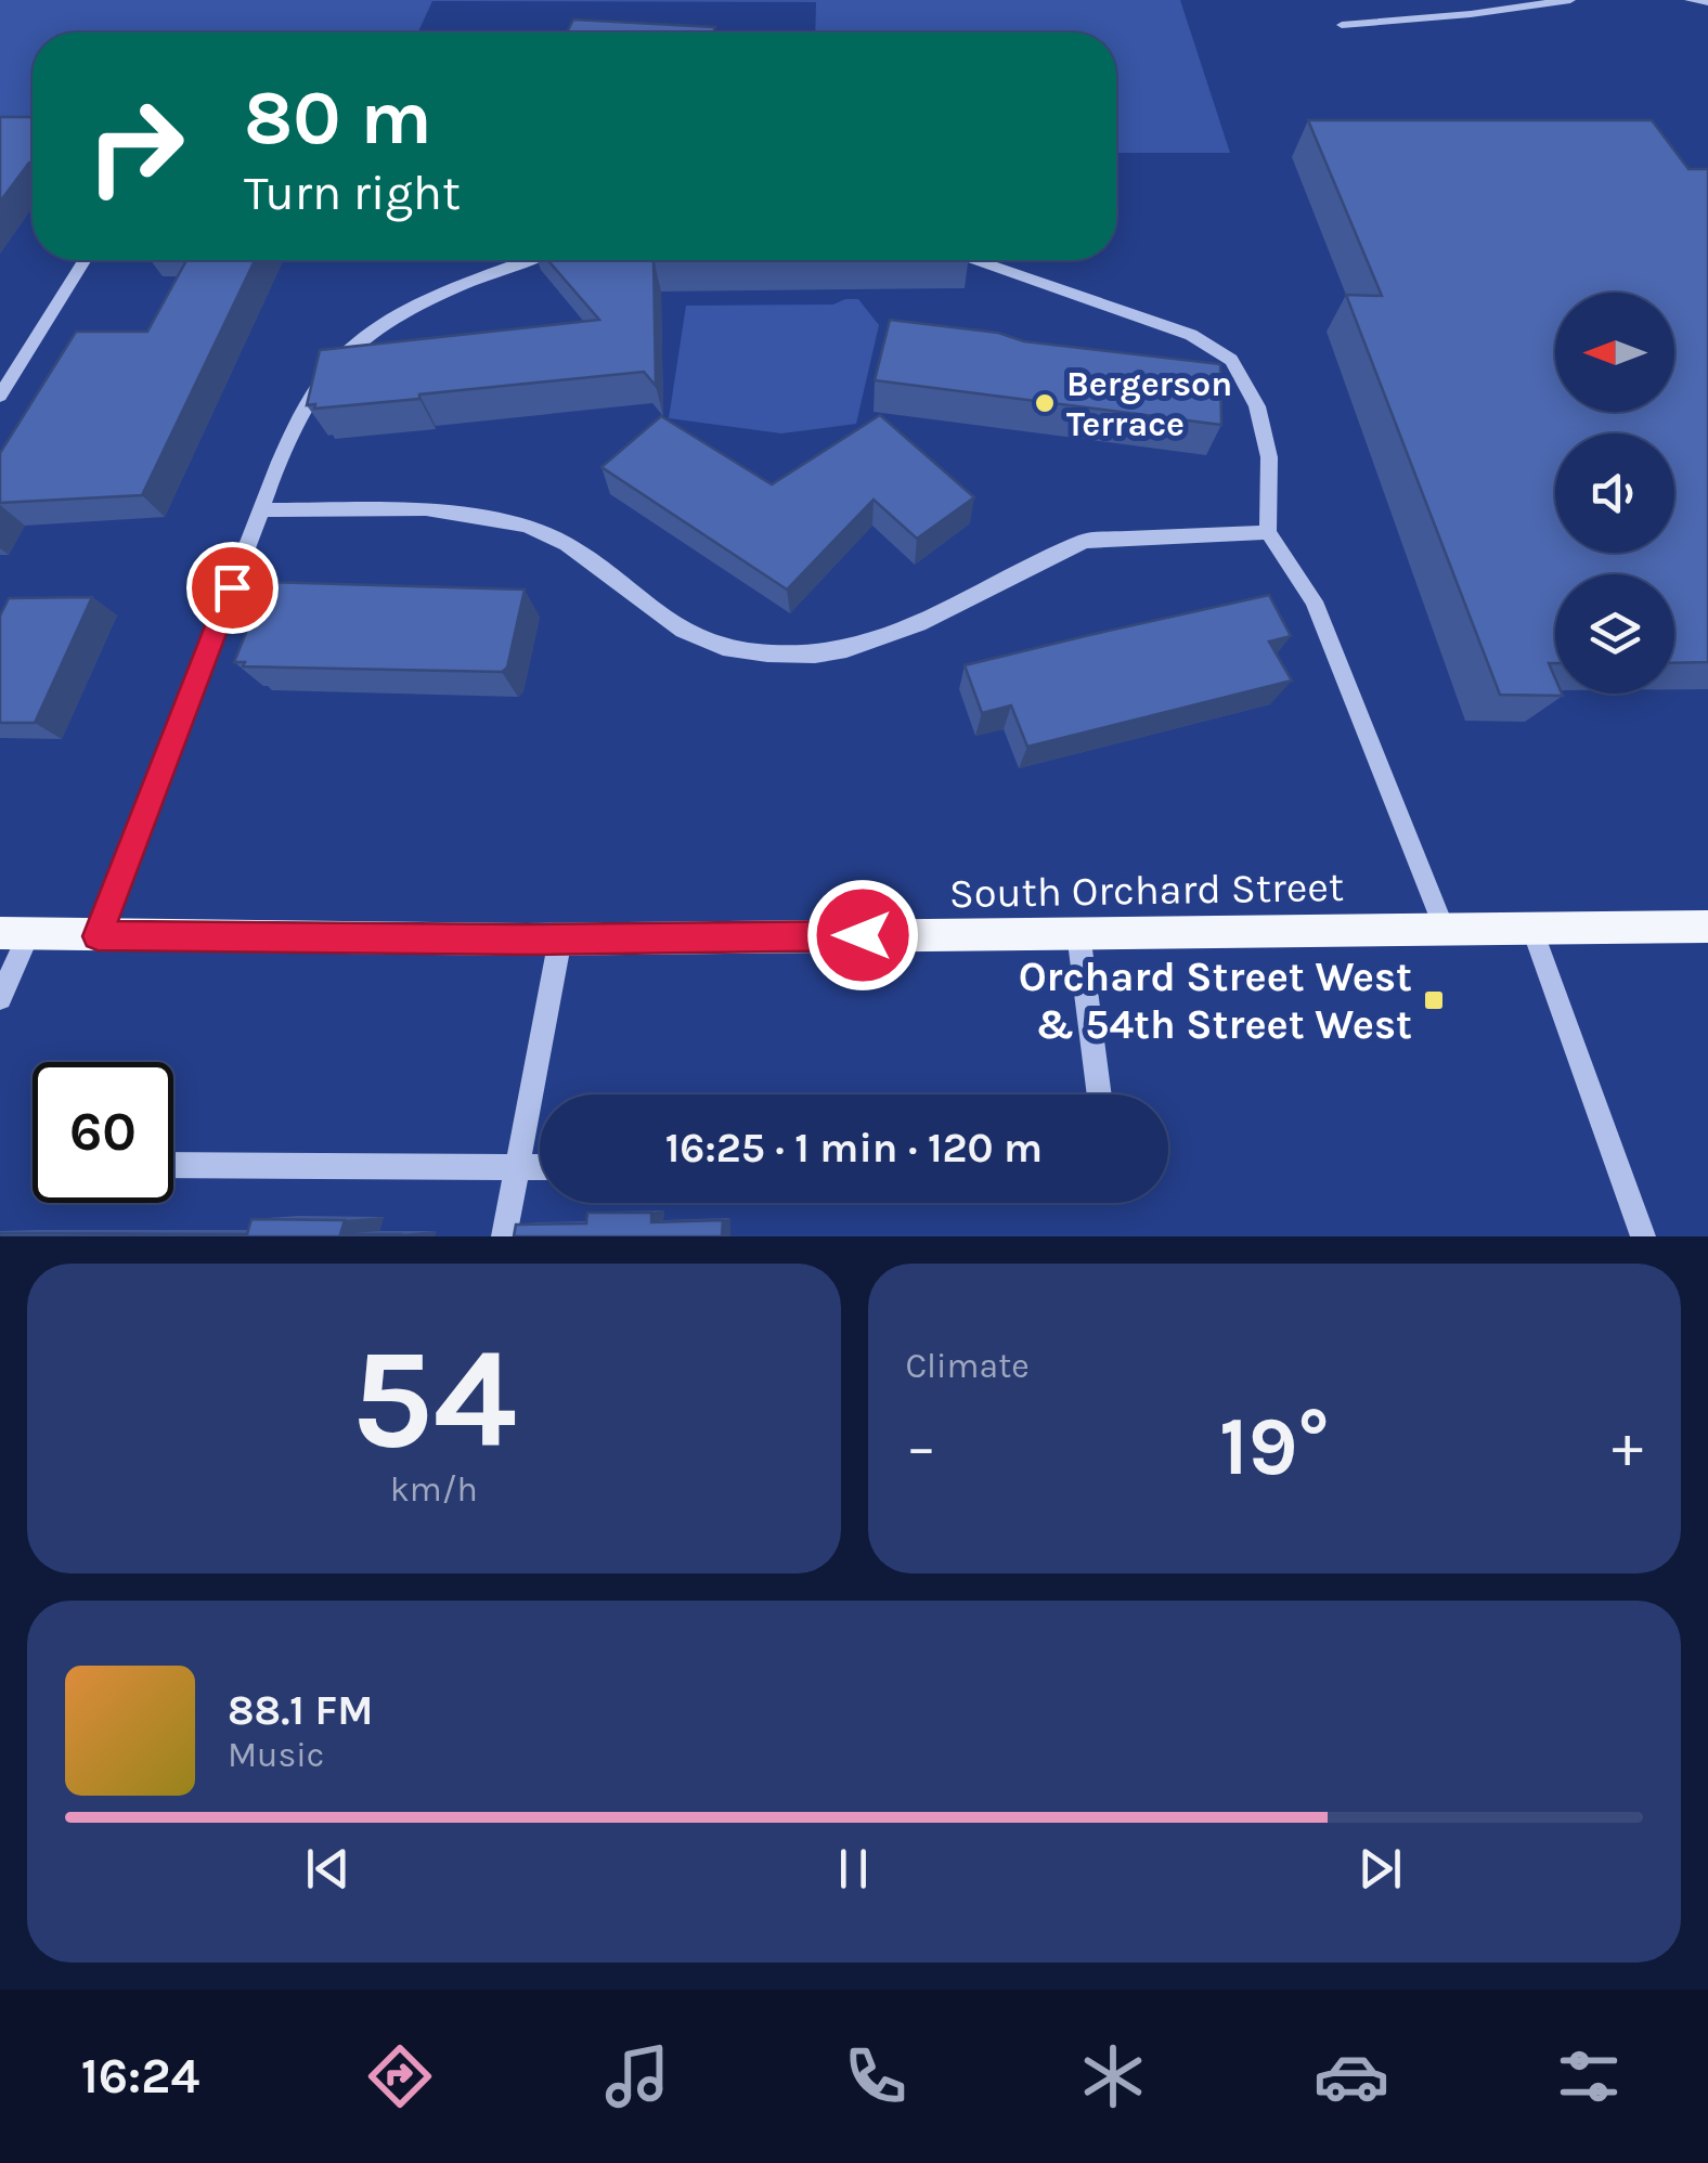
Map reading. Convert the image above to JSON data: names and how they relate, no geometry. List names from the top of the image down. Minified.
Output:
{"streets":{"main road":["South Orchard Street"]},"places":{"other":["Bergerson Terrace"],"transit":["Orchard Street West & 54th Street West"]},"north":"left","page":{"turn":["80 m","Turn right"],"limit":"60","trip":"16:25 · 1 min · 120 m","tile":[["54","km/h"],"Climate"],"heat":["−","19°","+"],"song":["88.1 FM","Music"],"tabs":"16:24"}}
